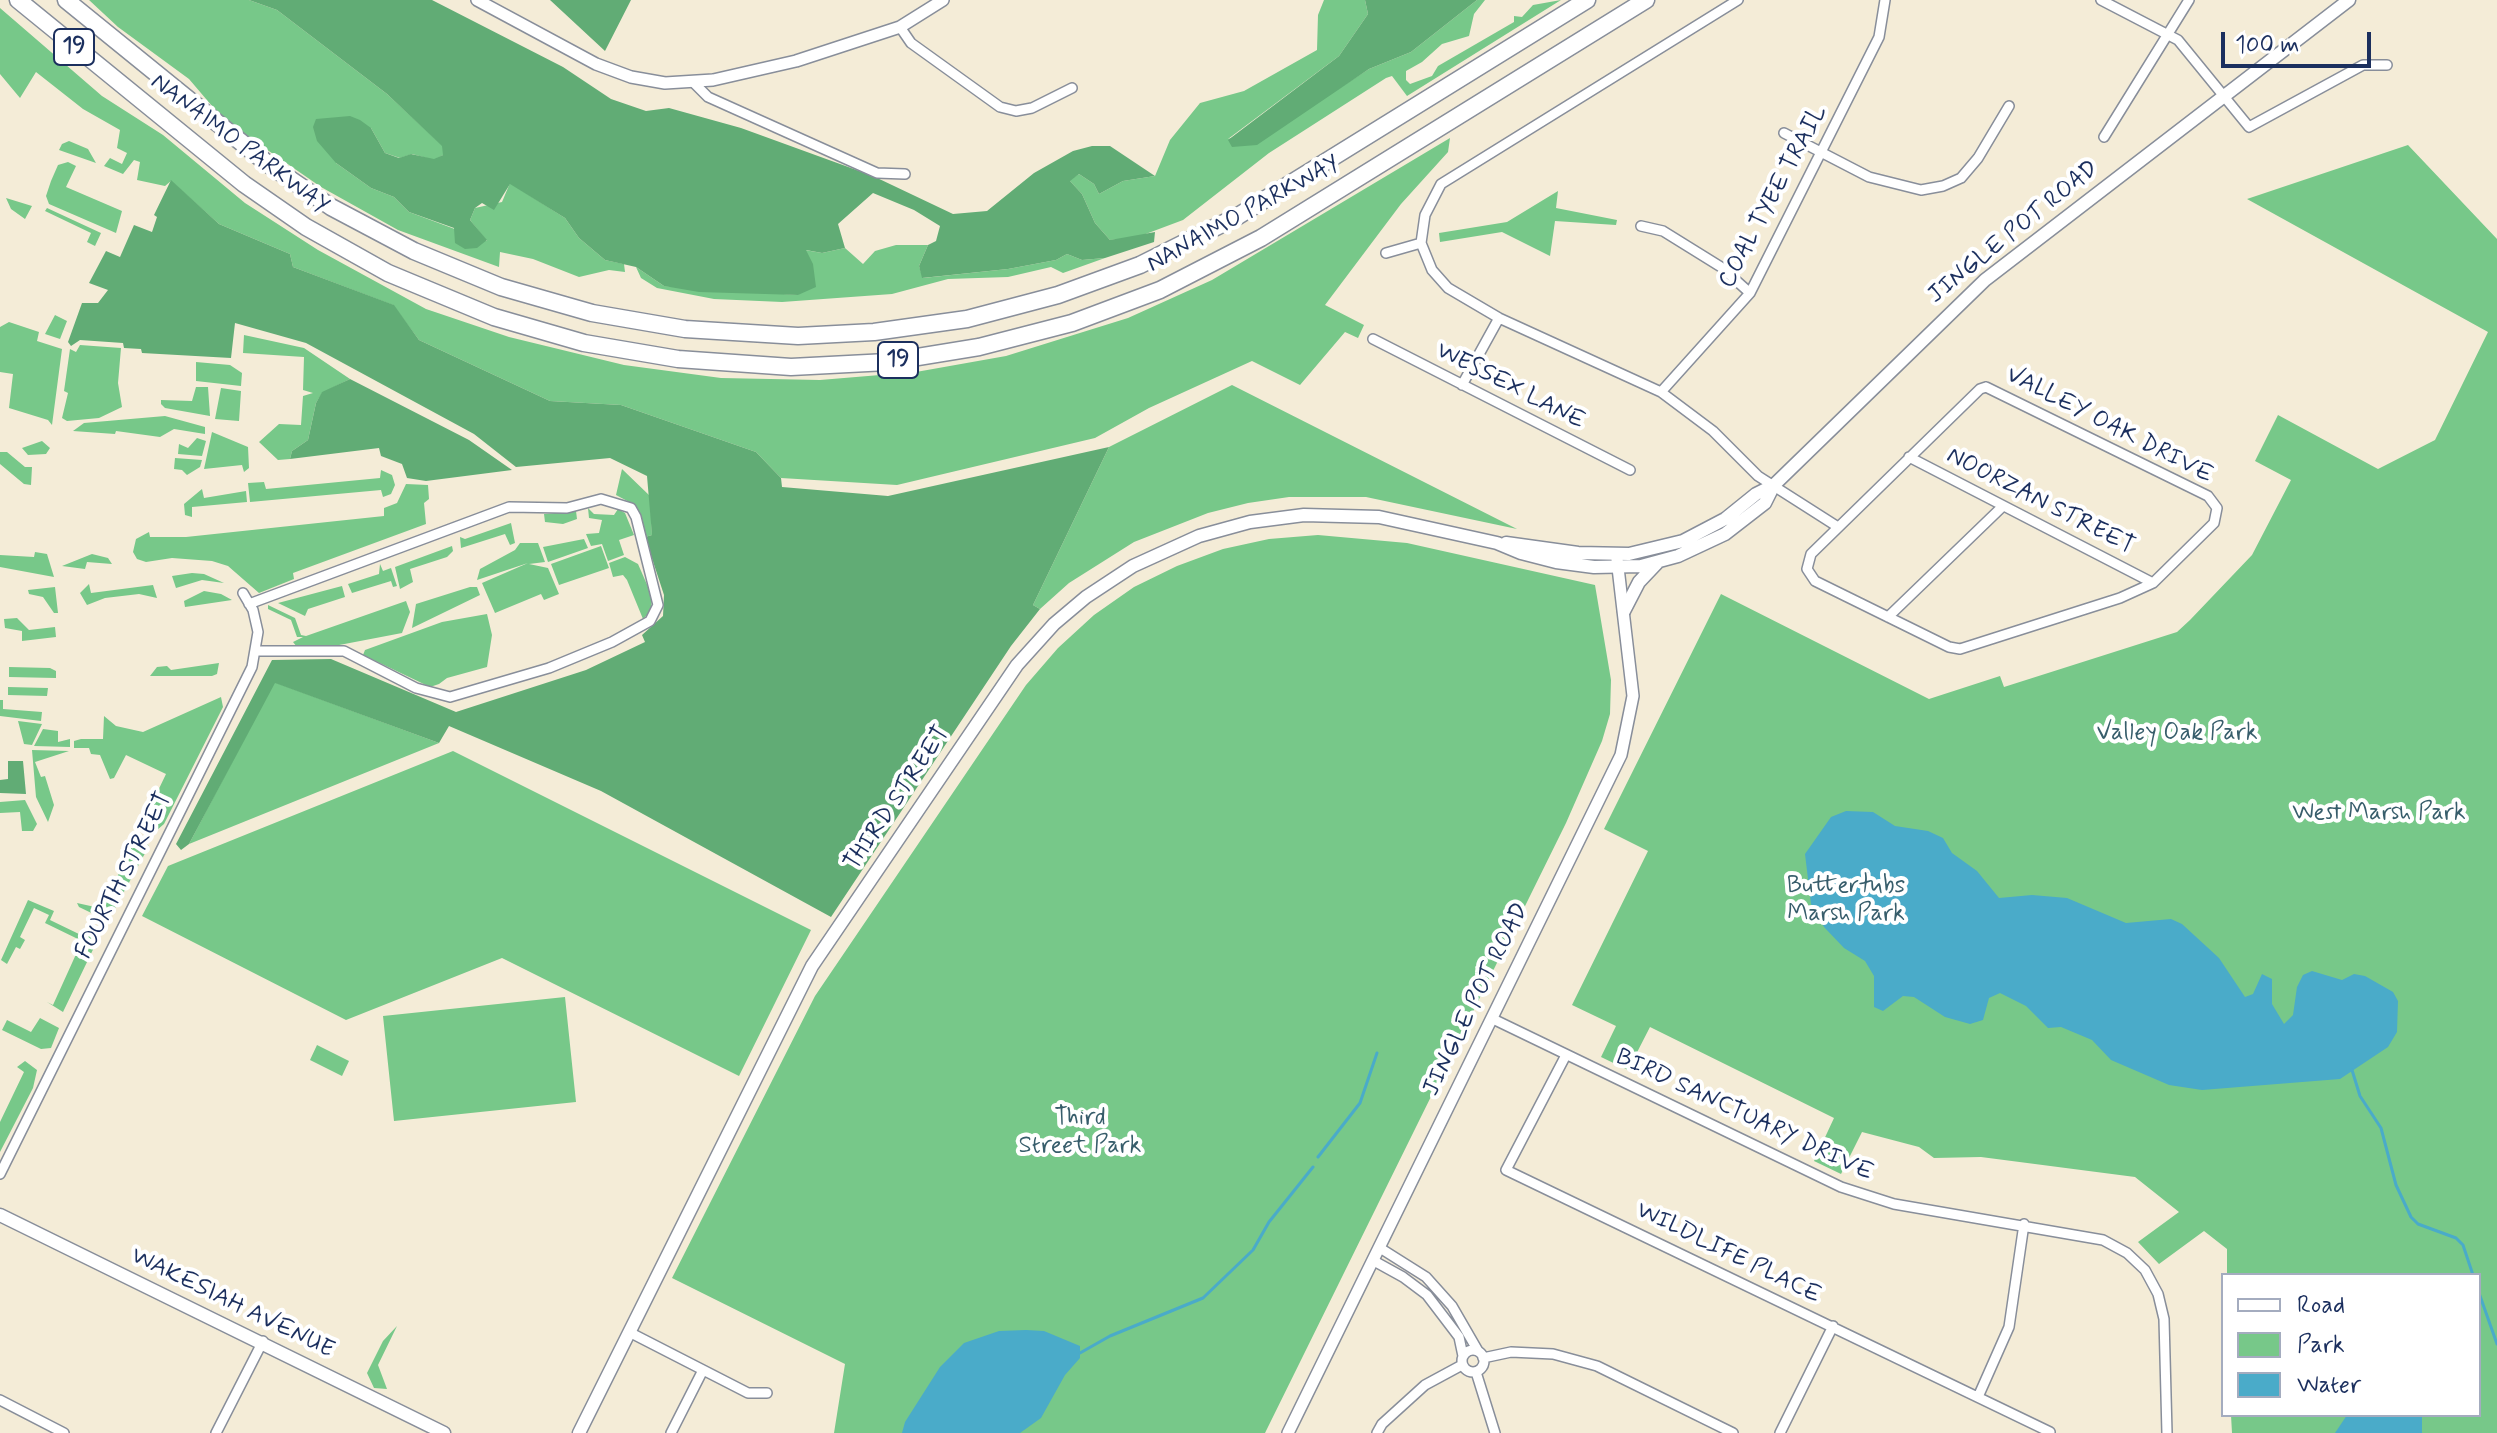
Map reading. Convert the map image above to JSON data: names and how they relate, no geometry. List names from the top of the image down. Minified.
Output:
{"streets":{"highway":["19","NANAIMO PARKWAY"],"main road":["JINGLE POT ROAD","THIRD STREET","WAKESIAH AVENUE"],"street":["COAL TYEE TRAIL","WESSEX LANE","VALLEY OAK DRIVE","NOORZAN STREET","FOURTH STREET","BIRD SANCTUARY DRIVE","WILDLIFE PLACE"]},"crossings":[["JINGLE POT ROAD","THIRD STREET"],["JINGLE POT ROAD","BIRD SANCTUARY DRIVE"],["VALLEY OAK DRIVE","NOORZAN STREET"],["BIRD SANCTUARY DRIVE","WILDLIFE PLACE"]],"parks":["Valley Oak Park","West Marsh Park","Buttertubs Marsh Park","Third Street Park"],"legend":["Road","Park","Water"],"scale_bar":"100 m"}
